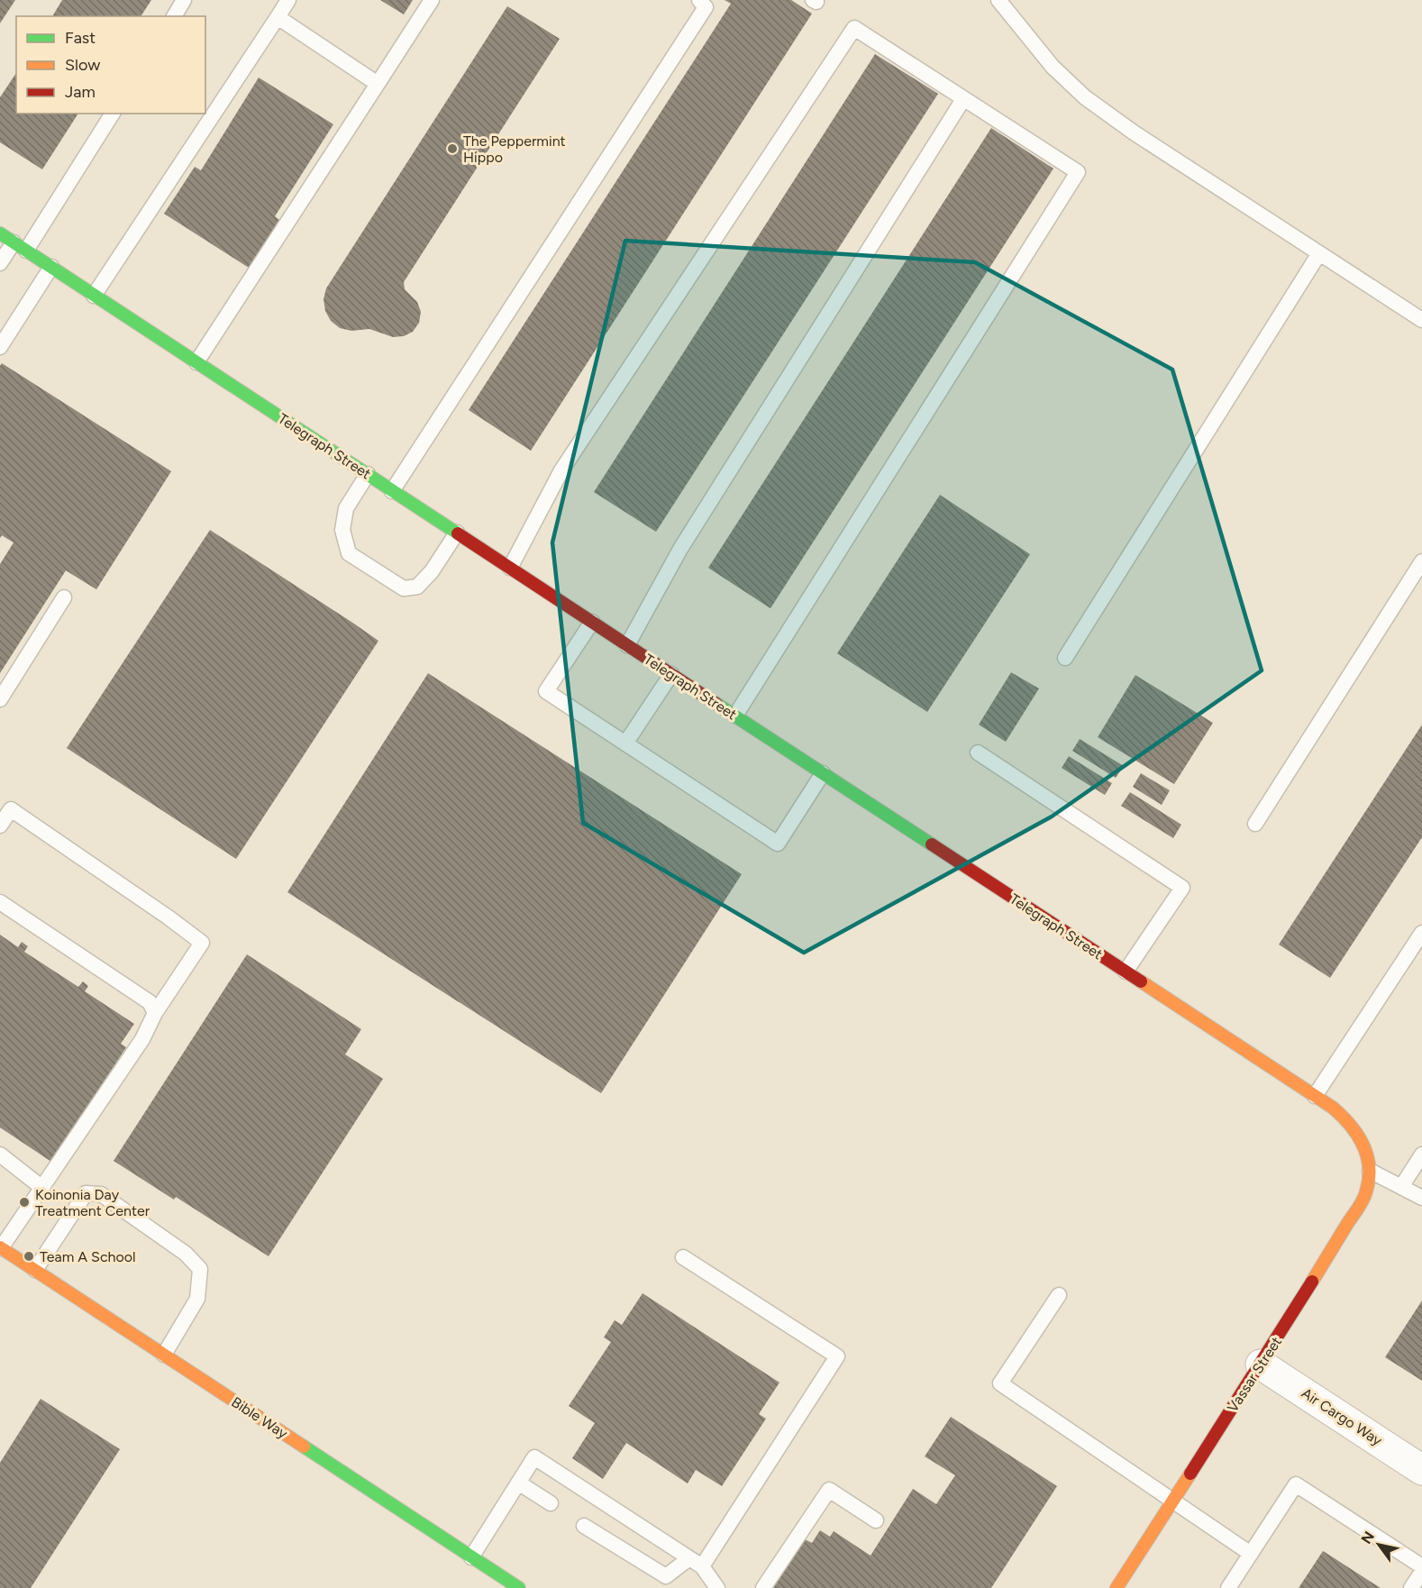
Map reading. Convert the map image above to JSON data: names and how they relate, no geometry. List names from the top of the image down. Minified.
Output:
{"streets":{"street":["Telegraph Street","Vassar Street","Air Cargo Way","Bible Way"]},"crossings":[["Telegraph Street","Vassar Street"],["Vassar Street","Air Cargo Way"]],"places":["The Peppermint Hippo","Koinonia Day Treatment Center","Team A School"],"legend":["Fast","Slow","Jam"],"north":"top left"}
